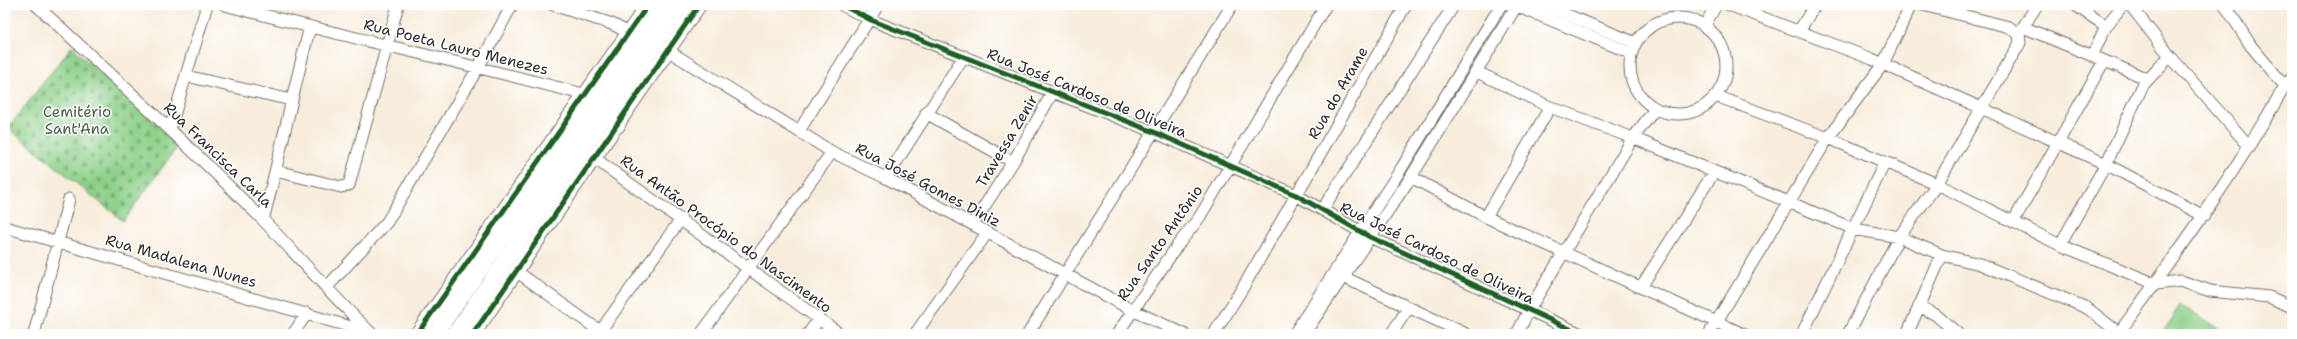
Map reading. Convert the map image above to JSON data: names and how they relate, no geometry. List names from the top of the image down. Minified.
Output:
{"streets":{"street":["Rua Poeta Lauro Menezes","Rua José Cardoso de Oliveira","Rua do Arame","Travessa Zenir","Rua Francisca Carla","Rua José Gomes Diniz","Rua Antão Procópio do Nascimento","Rua Santo Antônio","Rua Madalena Nunes"]},"crossings":[["Rua José Cardoso de Oliveira","Rua do Arame"],["Rua José Cardoso de Oliveira","Travessa Zenir"],["Rua José Cardoso de Oliveira","Rua Santo Antônio"],["Travessa Zenir","Rua José Gomes Diniz"],["Rua Francisca Carla","Rua Madalena Nunes"],["Rua José Gomes Diniz","Rua Santo Antônio"]],"parks":["Cemitério Sant'Ana"]}
